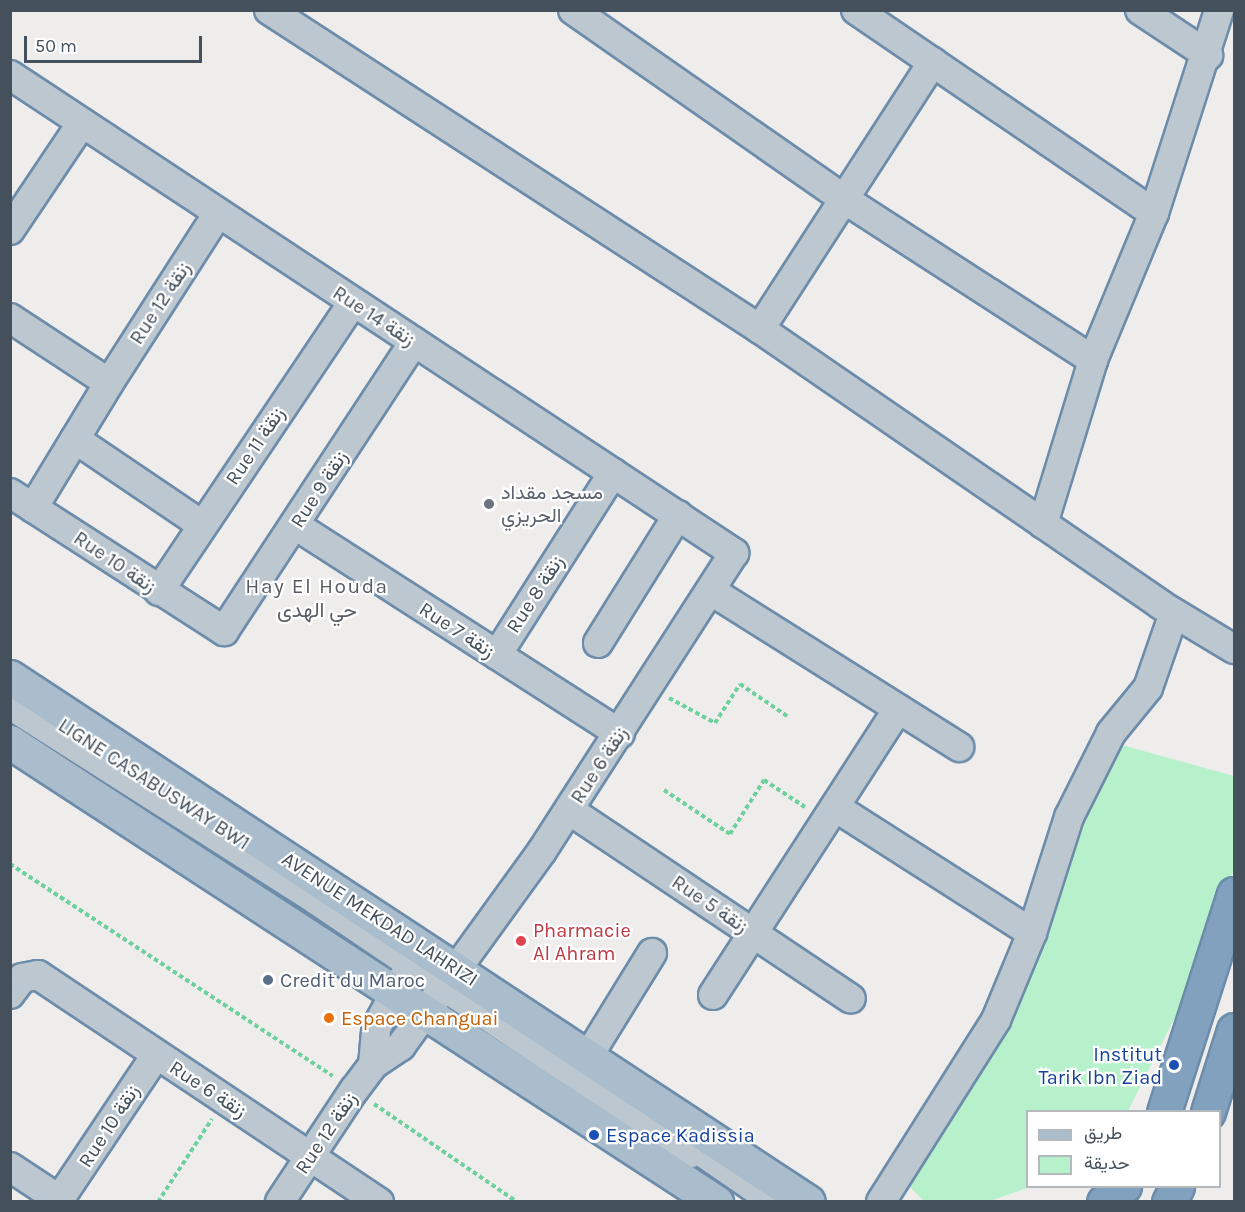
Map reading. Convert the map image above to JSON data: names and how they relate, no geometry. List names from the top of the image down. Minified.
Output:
{"streets":{"main road":["AVENUE MEKDAD LAHRIZI"],"street":["Rue 12 زنقة","Rue 14 زنقة","Rue 11 زنقة","Rue 9 زنقة","Rue 10 زنقة","Rue 8 زنقة","Rue 7 زنقة","Rue 6 زنقة","LIGNE CASABUSWAY BW1","Rue 5 زنقة"]},"crossings":[["Rue 12 زنقة","Rue 14 زنقة"],["Rue 12 زنقة","Rue 10 زنقة"],["Rue 12 زنقة","Rue 6 زنقة"],["Rue 12 زنقة","AVENUE MEKDAD LAHRIZI"],["Rue 14 زنقة","Rue 11 زنقة"],["Rue 14 زنقة","Rue 9 زنقة"],["Rue 14 زنقة","Rue 8 زنقة"],["Rue 14 زنقة","Rue 6 زنقة"],["Rue 11 زنقة","Rue 10 زنقة"],["Rue 9 زنقة","Rue 10 زنقة"],["Rue 9 زنقة","Rue 7 زنقة"],["Rue 10 زنقة","Rue 6 زنقة"],["Rue 8 زنقة","Rue 7 زنقة"],["Rue 7 زنقة","Rue 6 زنقة"],["Rue 6 زنقة","Rue 5 زنقة"],["Rue 6 زنقة","AVENUE MEKDAD LAHRIZI"],["LIGNE CASABUSWAY BW1","AVENUE MEKDAD LAHRIZI"]],"districts":["Hay El Houda حي الهدى"],"places":["مسجد مقداد الحريزي","Pharmacie Al Ahram","Credit du Maroc","Espace Changuai","Institut Tarik Ibn Ziad","Espace Kadissia"],"legend":["طريق","حديقة"],"scale_bar":"50 m"}
